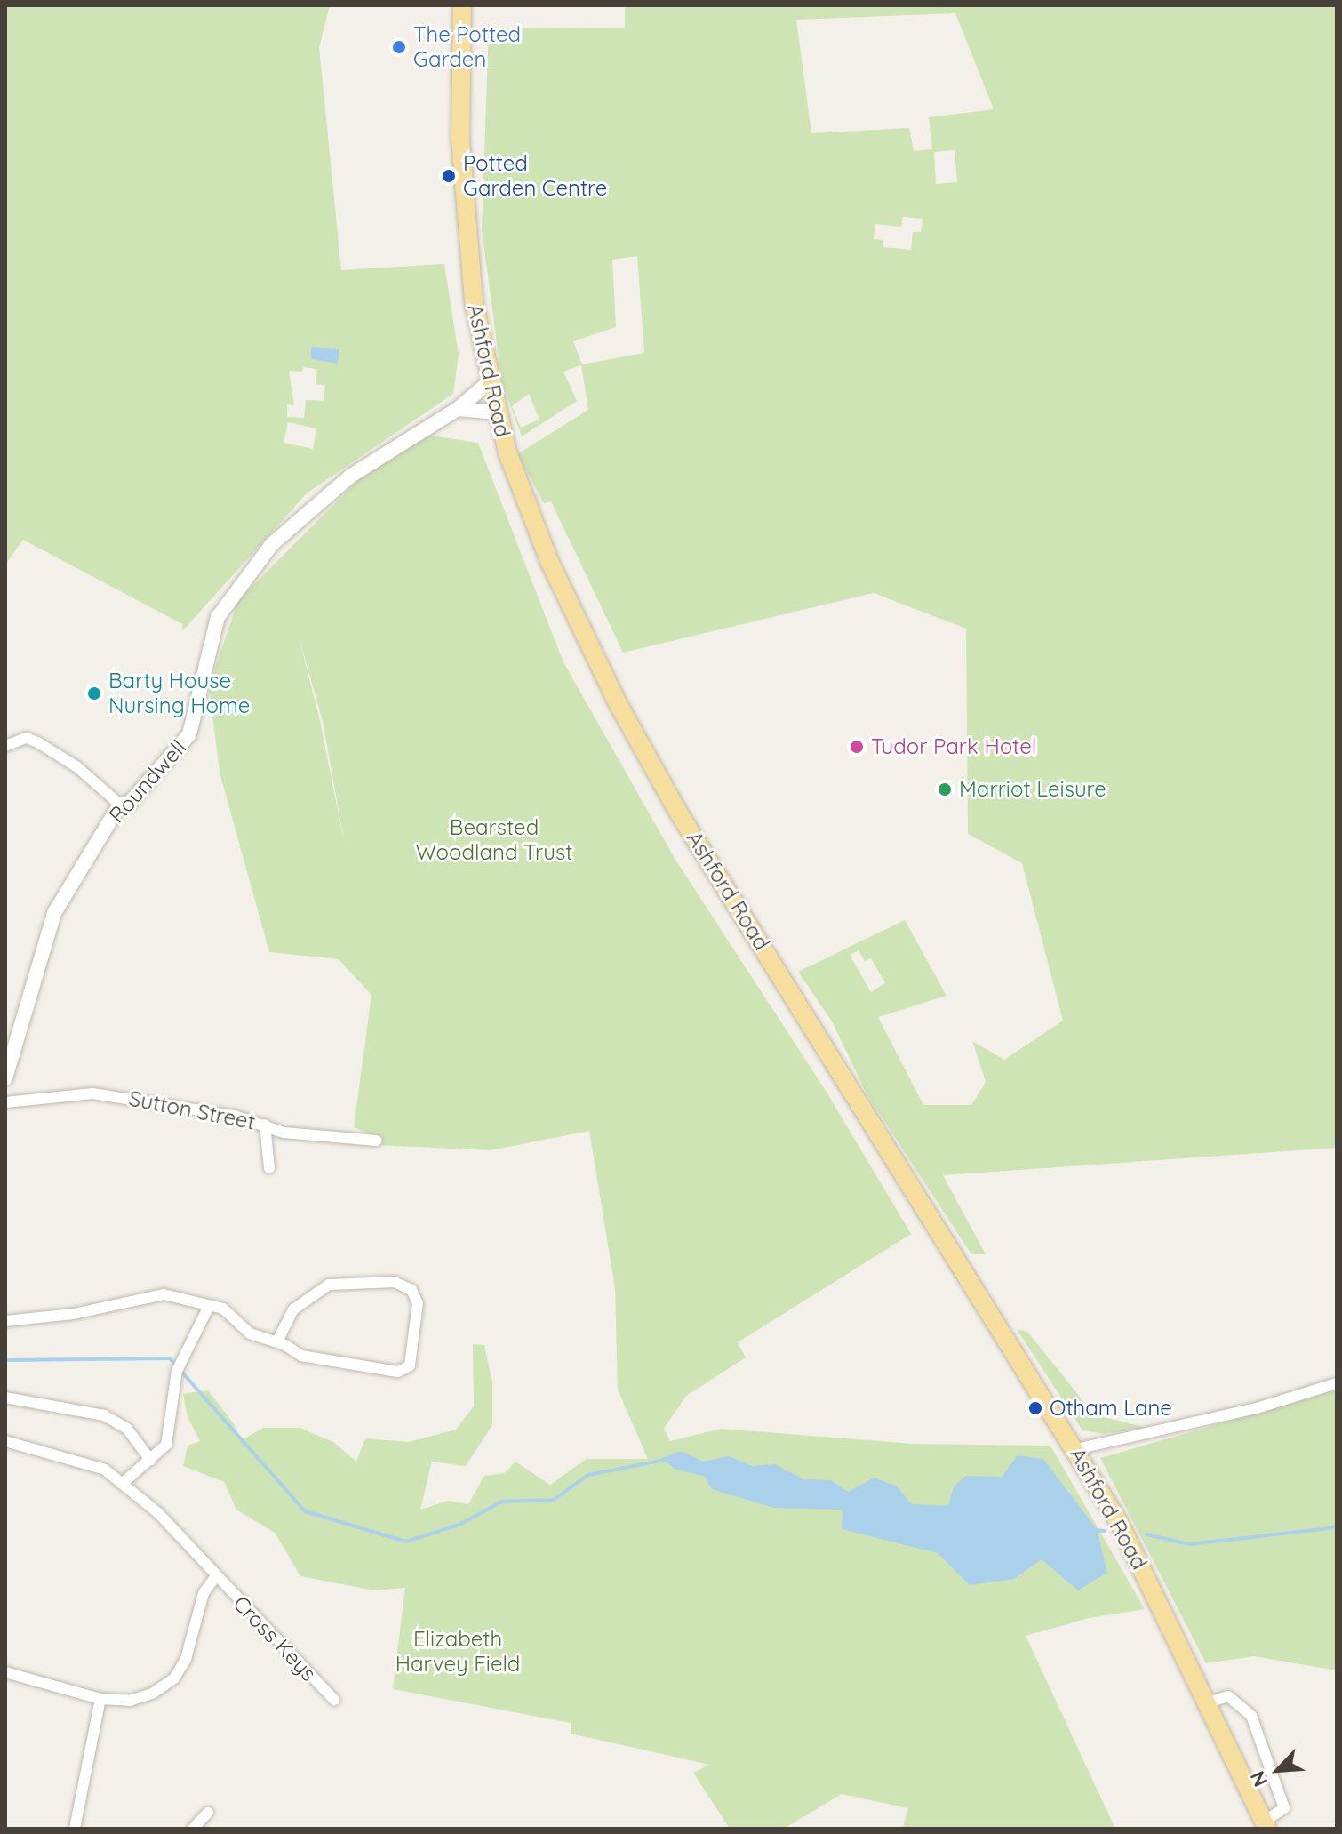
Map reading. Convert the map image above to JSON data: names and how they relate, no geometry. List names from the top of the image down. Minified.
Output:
{"streets":{"main road":["Ashford Road"],"street":["Roundwell","Sutton Street","Cross Keys"]},"crossings":[["Ashford Road","Roundwell"]],"parks":["Bearsted Woodland Trust","Elizabeth Harvey Field"],"places":["The Potted Garden","Potted Garden Centre","Barty House Nursing Home","Tudor Park Hotel","Marriot Leisure","Otham Lane"],"north":"bottom left"}
